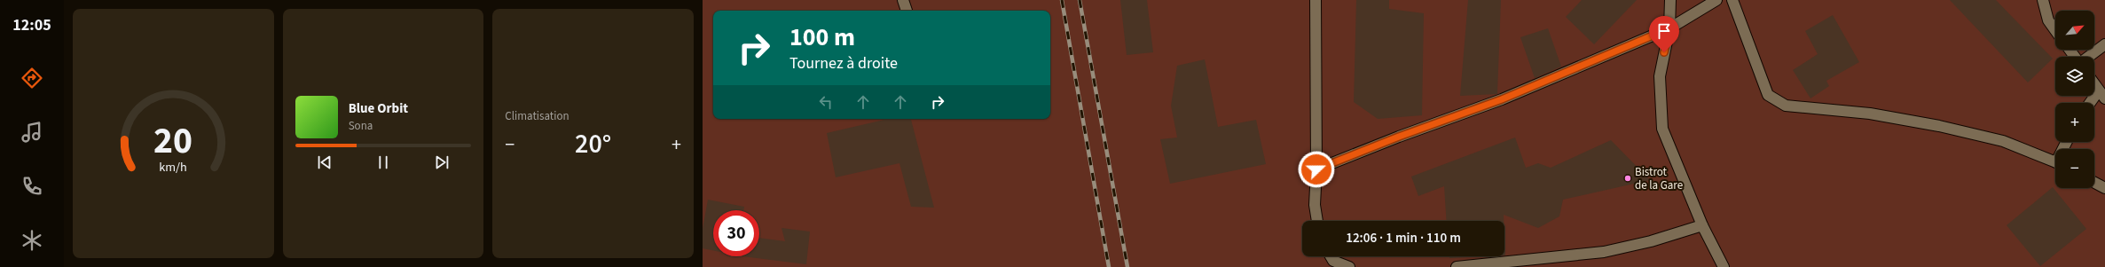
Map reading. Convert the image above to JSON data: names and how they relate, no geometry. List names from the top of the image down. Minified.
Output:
{"places":["Bistrot de la Gare"],"north":"top right","page":{"tabs":"12:05","tile":"Climatisation","map_buttons":["+","−"],"turn":["100 m","Tournez à droite"],"song":["Blue Orbit","Sona"],"heat":["−","20°","+"],"limit":"30","trip":"12:06 · 1 min · 110 m","gauge":["20","km/h"]}}
